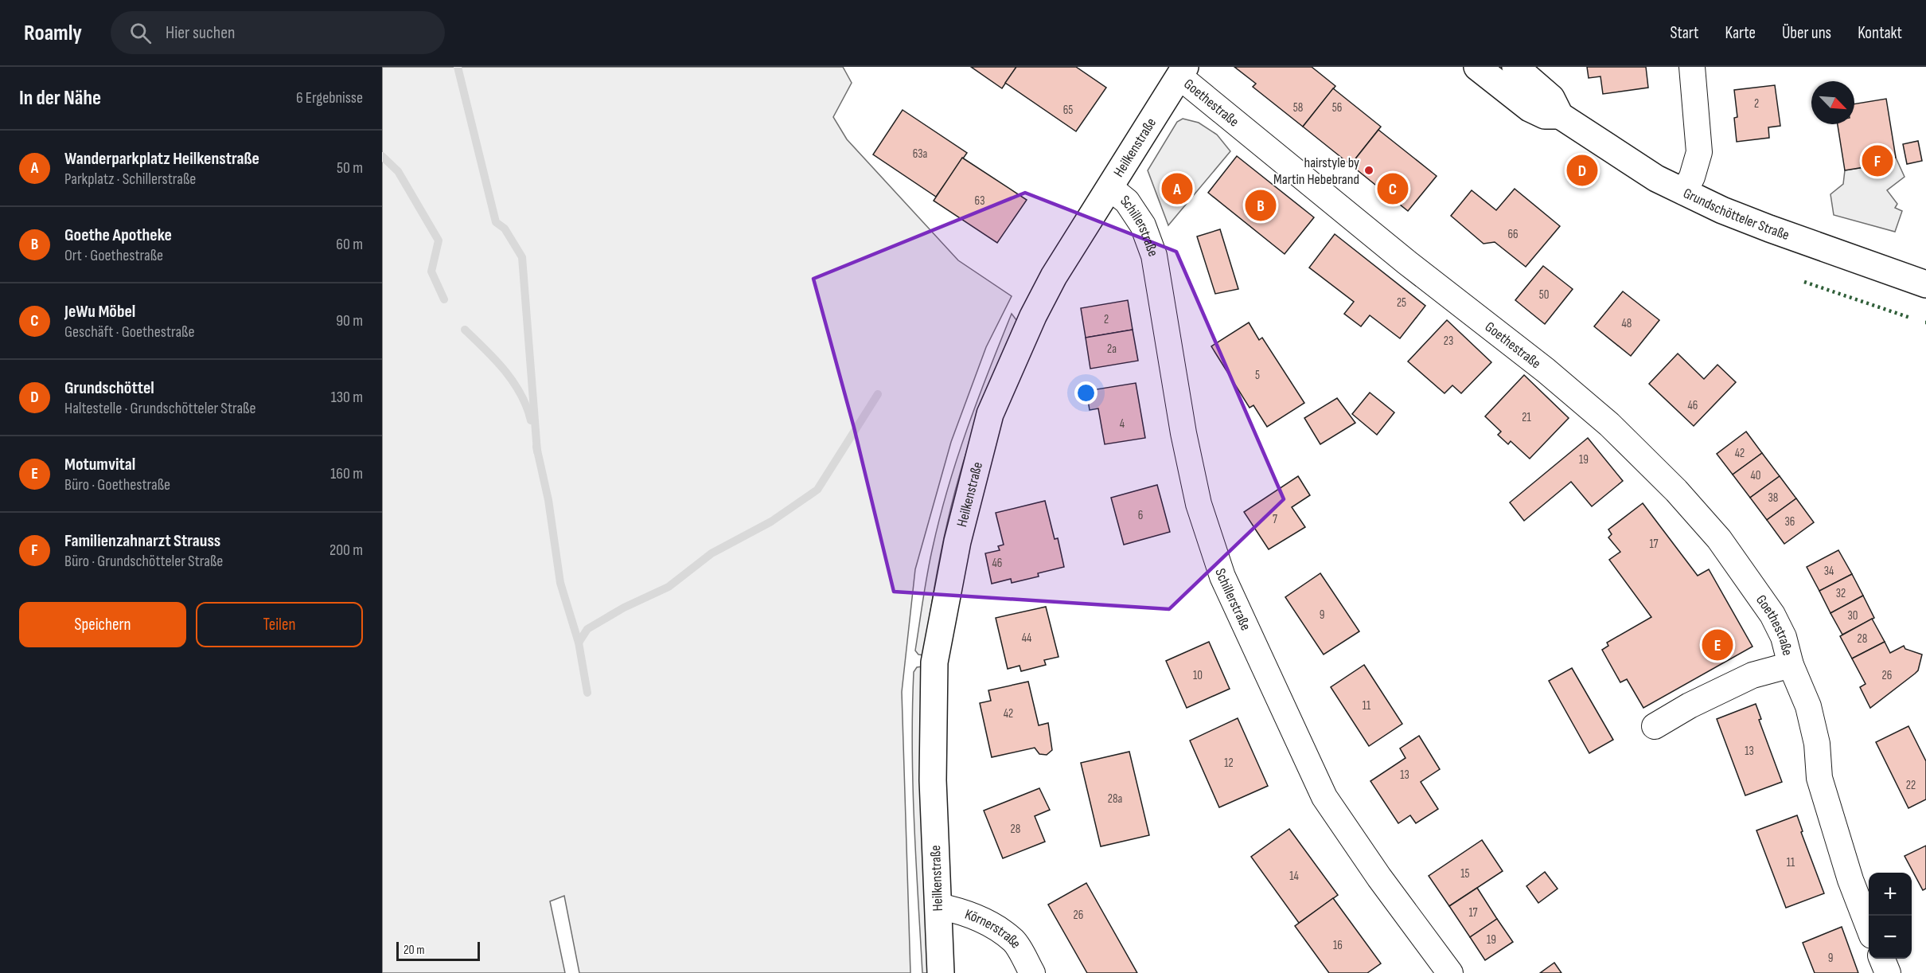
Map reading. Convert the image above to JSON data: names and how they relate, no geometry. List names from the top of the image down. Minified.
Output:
{"streets":{"street":["Goethestraße","Heilkenstraße","Grundschötteler Straße","Schillerstraße","Körnerstraße"]},"crossings":[["Goethestraße","Heilkenstraße"],["Heilkenstraße","Schillerstraße"],["Heilkenstraße","Körnerstraße"]],"places":["hairstyle by Martin Hebebrand"],"house_numbers":["2","58","56","65","63a","63","66","50","25","2","48","23","2a","5","46","21","4","42","19","40","38","6","7","36","17","46","34","32","9","30","44","28","10","26","11","42","13","12","13","22","28a","28","11","15","14","17","26","19","16","9"],"scale_bar":"20 m","north":"bottom right","page":{"header":"Roamly","search":"Hier suchen","nav":["Start","Karte","Über uns","Kontakt"],"heading":["In der Nähe","6 Ergebnisse"],"list":[{"mark":"A","name":"Wanderparkplatz Heilkenstraße","note":"Parkplatz · Schillerstraße","value":"50 m"},{"mark":"B","name":"Goethe Apotheke","note":"Ort · Goethestraße","value":"60 m"},{"mark":"C","name":"JeWu Möbel","note":"Geschäft · Goethestraße","value":"90 m"},{"mark":"D","name":"Grundschöttel","note":"Haltestelle · Grundschötteler Straße","value":"130 m"},{"mark":"E","name":"Motumvital","note":"Büro · Goethestraße","value":"160 m"},{"mark":"F","name":"Familienzahnarzt Strauss","note":"Büro · Grundschötteler Straße","value":"200 m"}],"pins":["F","D","A","C","B","E"],"buttons":["Speichern","Teilen"],"map_buttons":["+","−"],"scale":"20 m"}}
